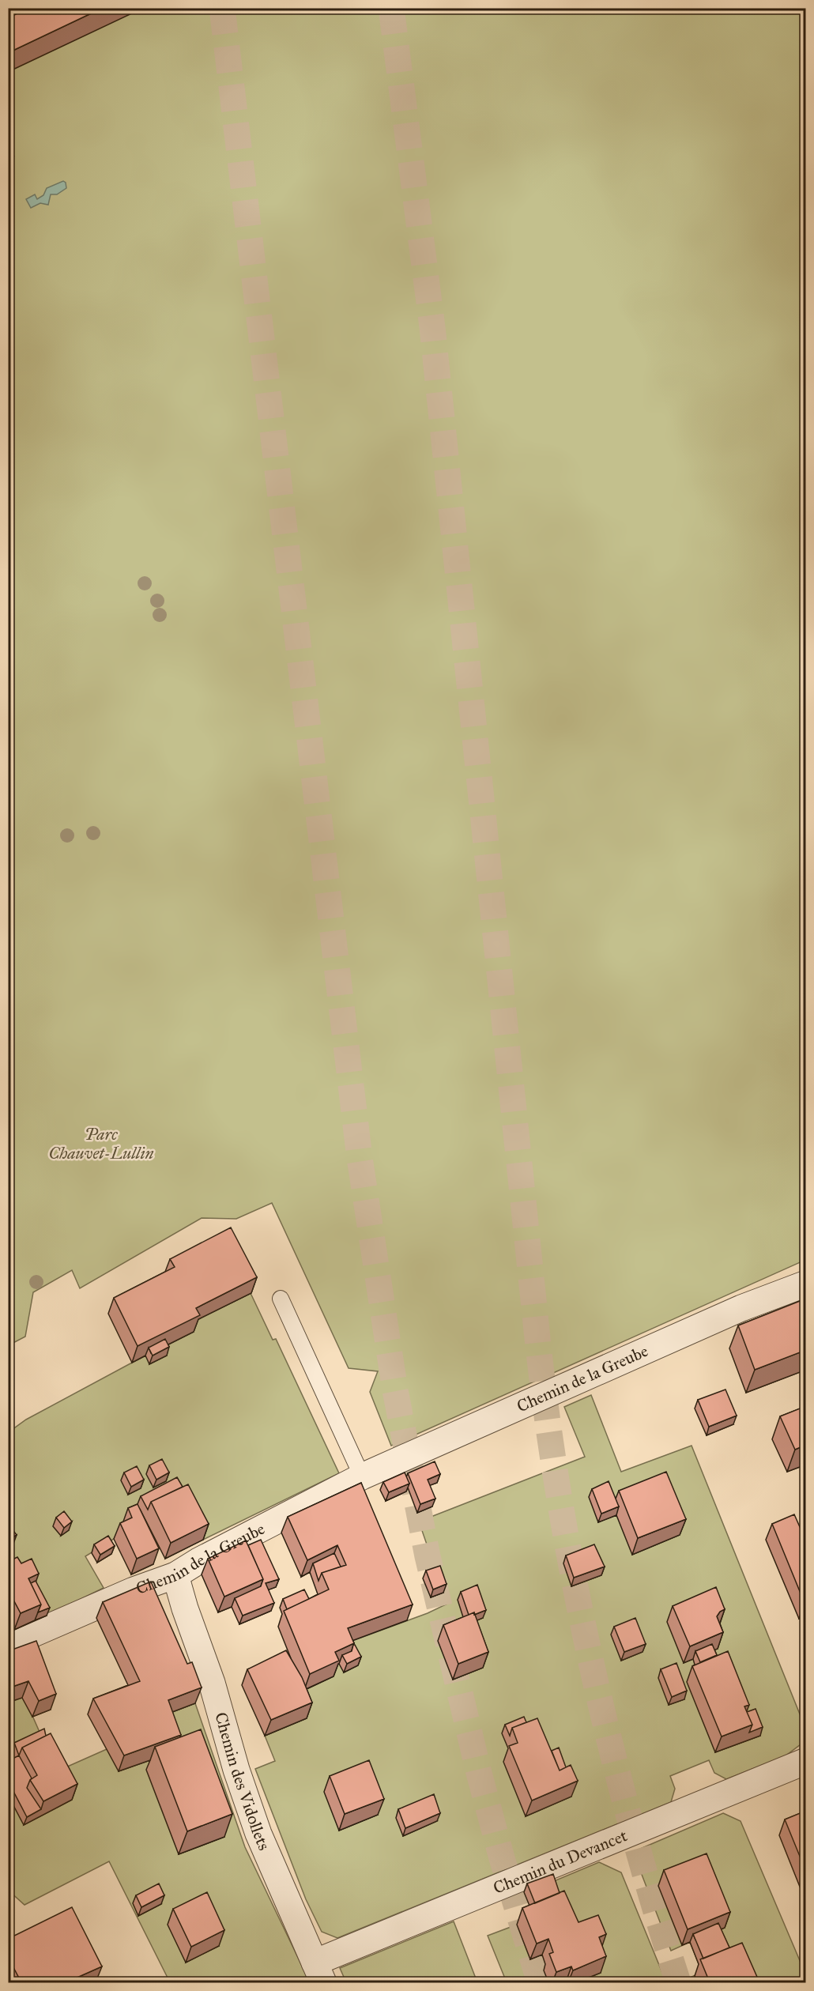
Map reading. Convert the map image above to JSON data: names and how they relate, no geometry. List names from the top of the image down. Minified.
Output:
{"streets":{"street":["Chemin de la Greube","Chemin des Vidollets","Chemin du Devancet"]},"crossings":[["Chemin de la Greube","Chemin des Vidollets"],["Chemin des Vidollets","Chemin du Devancet"]],"parks":["Parc Chauvet-Lullin"]}
